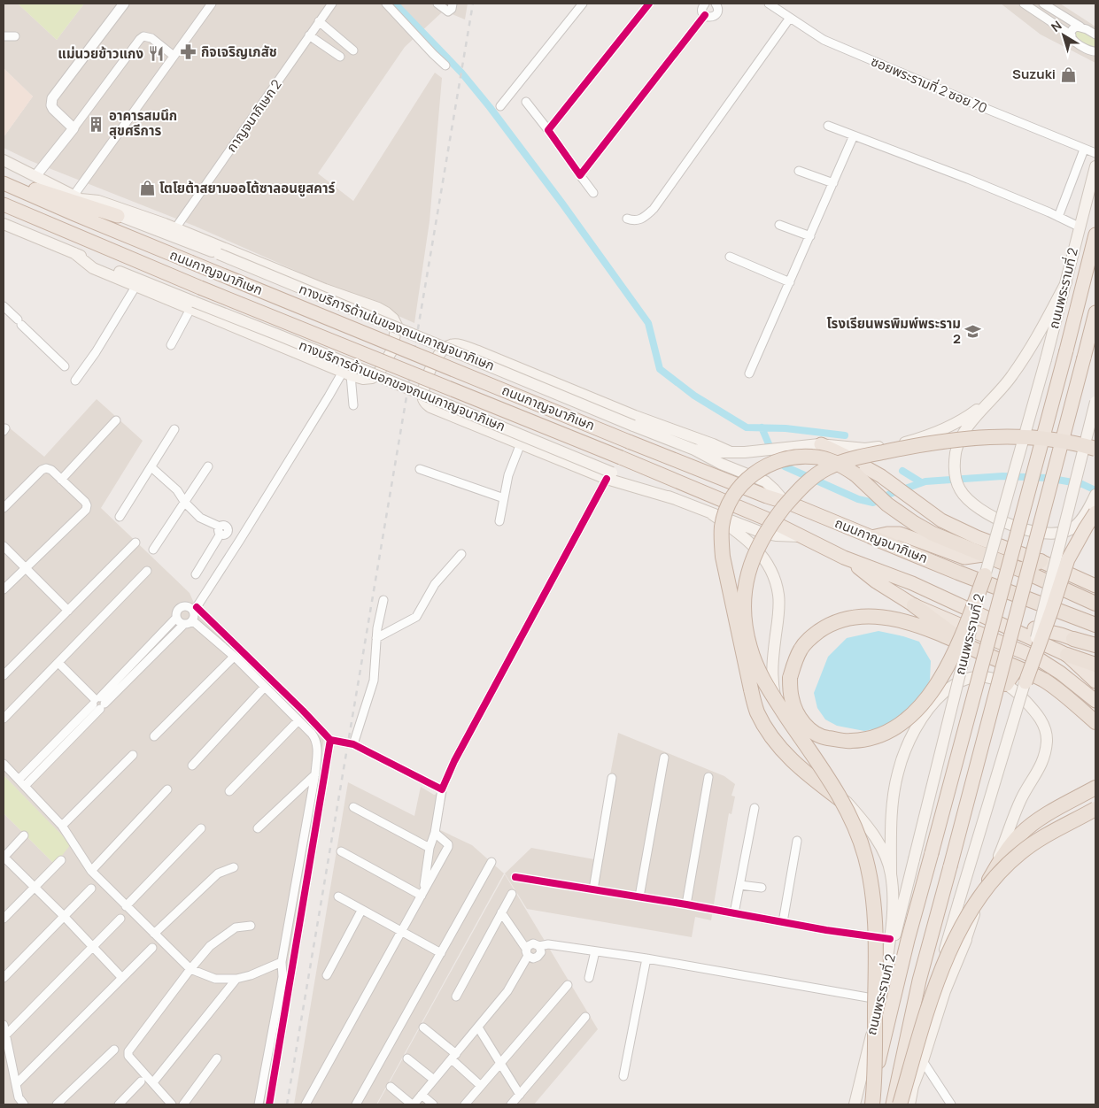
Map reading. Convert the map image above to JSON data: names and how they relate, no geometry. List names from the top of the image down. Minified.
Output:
{"streets":{"highway":["ถนนกาญจนาภิเษก","ถนนพระรามที่ 2"],"main road":["ทางบริการด้านในของถนนกาญจนาภิเษก","ทางบริการด้านนอกของถนนกาญจนาภิเษก"],"street":["ซอยพระรามที่ 2 ซอย 70","กาญจนาภิเษก 2"]},"crossings":[["ถนนกาญจนาภิเษก","ทางบริการด้านในของถนนกาญจนาภิเษก"],["ถนนกาญจนาภิเษก","ทางบริการด้านนอกของถนนกาญจนาภิเษก"]],"places":{"pharmacy":["กิจเจริญเภสัช"],"restaurant":["แม่นวยข้าวแกง"],"shop":["Suzuki","โตโยต้าสยามออโต้ซาลอนยูสคาร์"],"building":["อาคารสมนึก สุขศรีการ"],"school or university":["โรงเรียนพรพิมพ์พระราม 2"]},"north":"top left"}
